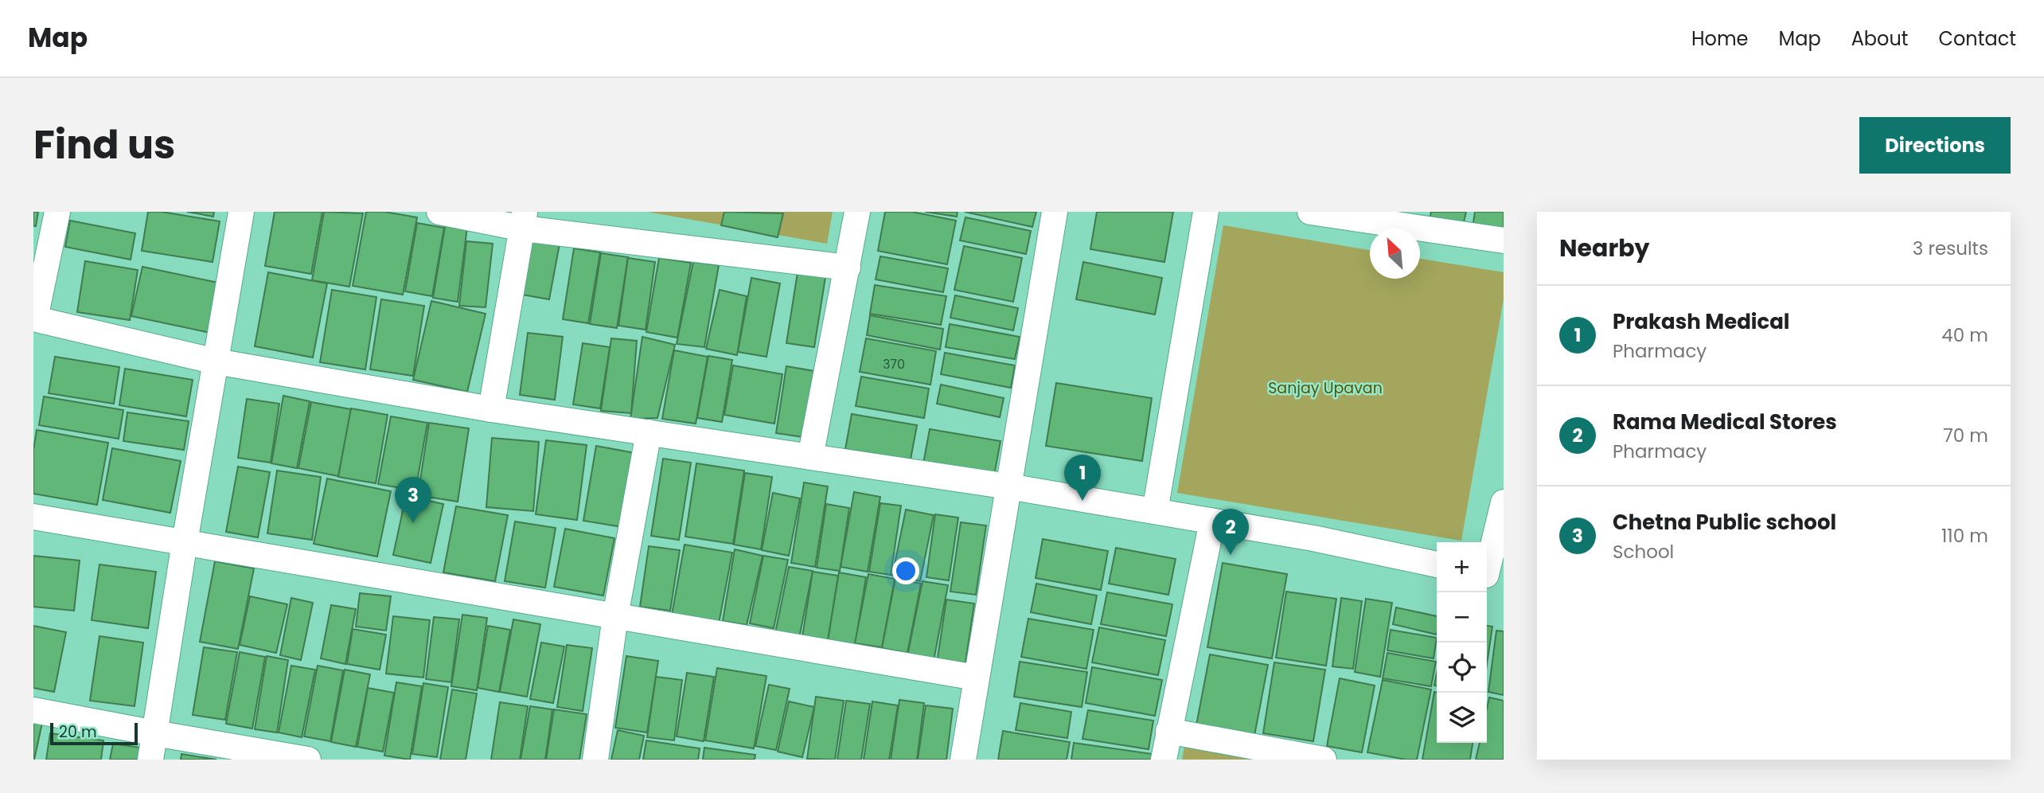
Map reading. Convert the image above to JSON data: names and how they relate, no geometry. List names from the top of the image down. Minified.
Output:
{"parks":["Sanjay Upavan"],"house_numbers":["370"],"scale_bar":"20 m","north":"top left","page":{"header":"Map","nav":["Home","Map","About","Contact"],"title":"Find us","buttons":"Directions","heading":["Nearby","3 results"],"list":[{"mark":"1","name":"Prakash Medical","note":"Pharmacy","value":"40 m"},{"mark":"2","name":"Rama Medical Stores","note":"Pharmacy","value":"70 m"},{"mark":"3","name":"Chetna Public school","note":"School","value":"110 m"}],"pins":["1","3","2"],"map_buttons":["+","−"],"scale":"20 m"}}
